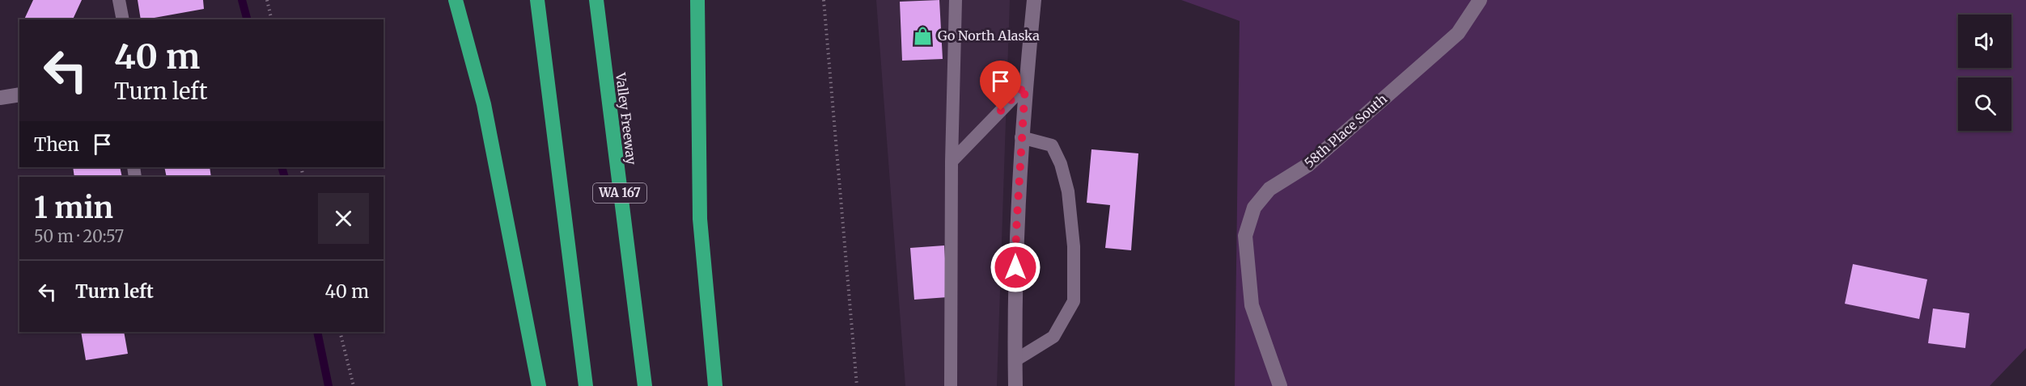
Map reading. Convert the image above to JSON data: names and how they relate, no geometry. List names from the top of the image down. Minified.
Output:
{"streets":{"highway":["Valley Freeway","WA 167"],"street":["58th Place South"]},"places":{"shop":["Go North Alaska"]},"page":{"turn":["40 m","Turn left"],"then":"Then","heading":["1 min","50 m · 20:57"],"list":[{"name":"Turn left","value":"40 m"}]}}
